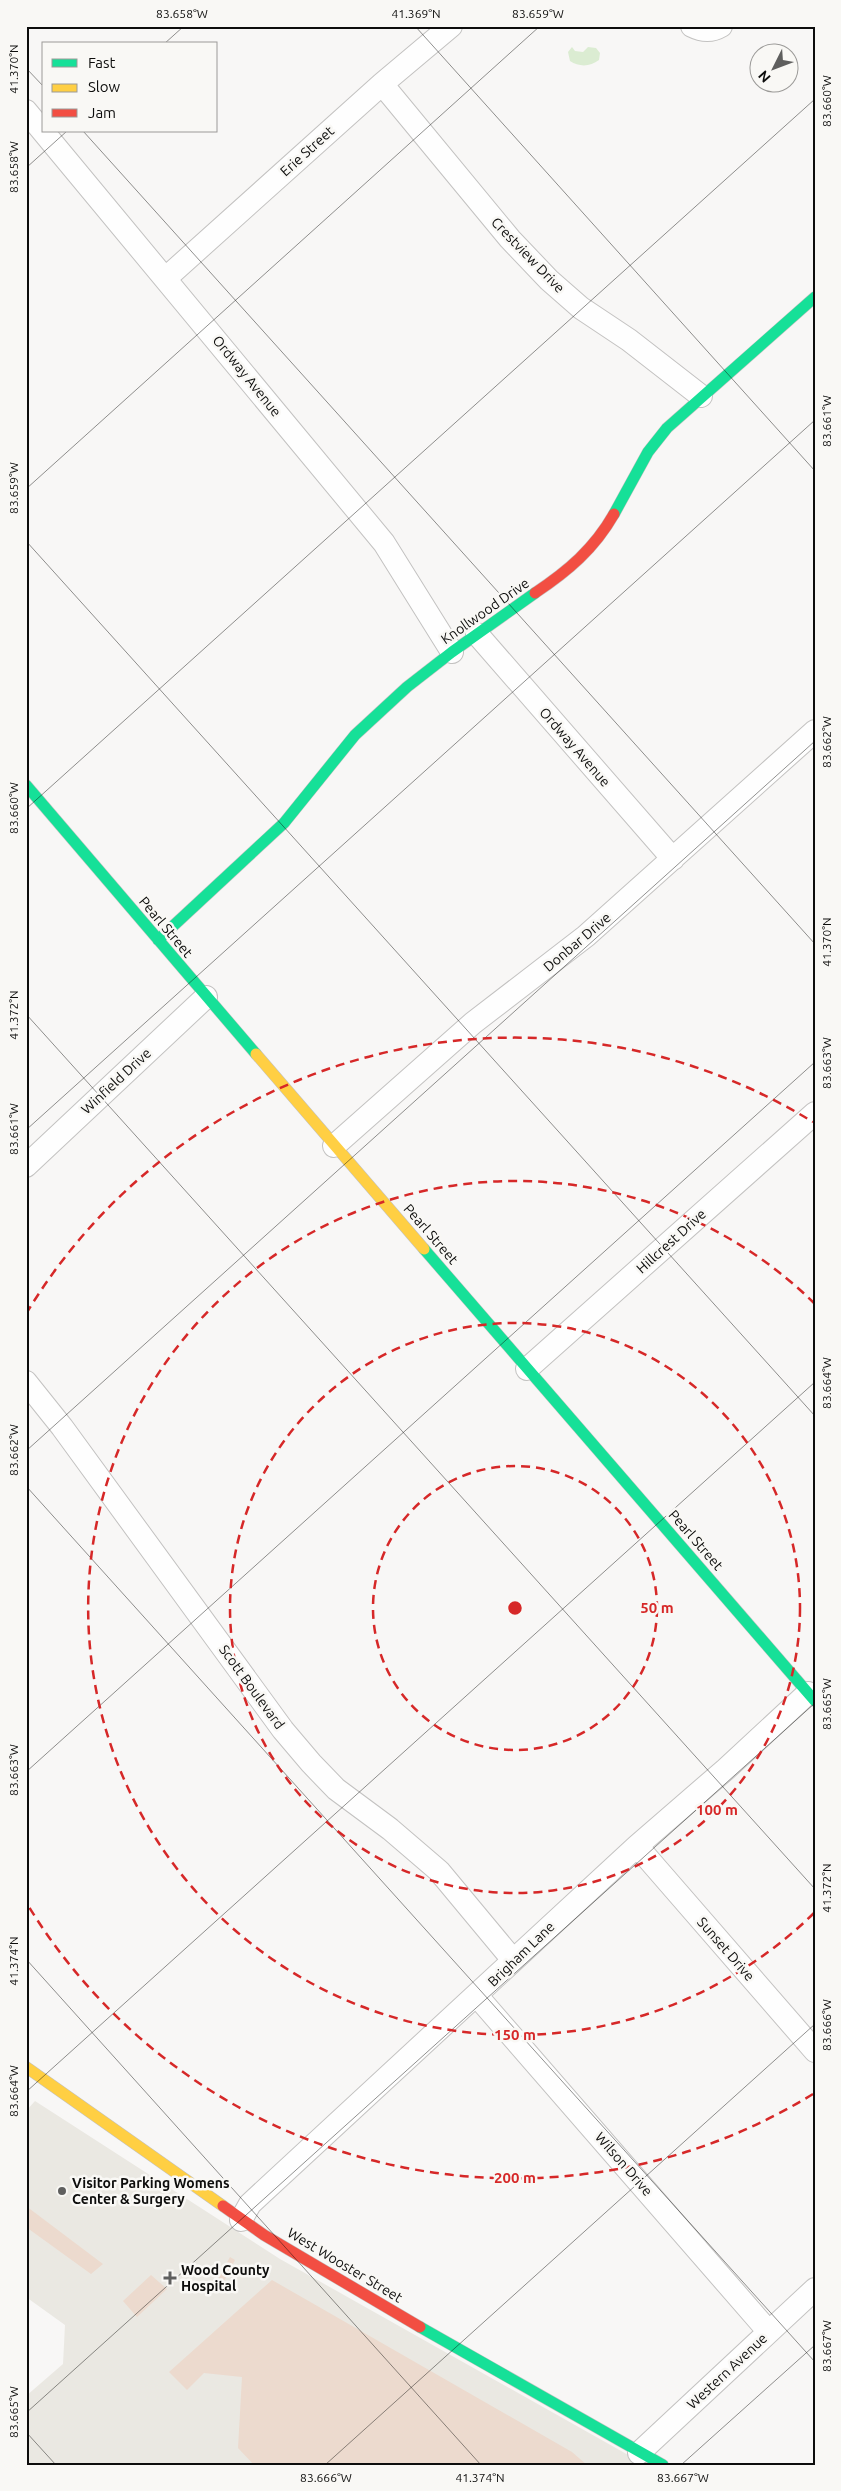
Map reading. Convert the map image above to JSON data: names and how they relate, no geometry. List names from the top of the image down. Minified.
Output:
{"streets":{"street":["Erie Street","Crestview Drive","Ordway Avenue","Knollwood Drive","Pearl Street","Donbar Drive","Winfield Drive","Hillcrest Drive","Scott Boulevard","Sunset Drive","Brigham Lane","Wilson Drive","West Wooster Street","Western Avenue"]},"crossings":[["Erie Street","Crestview Drive"],["Erie Street","Ordway Avenue"],["Crestview Drive","Knollwood Drive"],["Ordway Avenue","Knollwood Drive"],["Ordway Avenue","Donbar Drive"],["Knollwood Drive","Pearl Street"],["Pearl Street","Donbar Drive"],["Pearl Street","Winfield Drive"],["Pearl Street","Hillcrest Drive"],["Pearl Street","Brigham Lane"],["Scott Boulevard","Brigham Lane"],["Sunset Drive","Brigham Lane"],["Brigham Lane","Wilson Drive"],["Brigham Lane","West Wooster Street"],["Wilson Drive","Western Avenue"],["West Wooster Street","Western Avenue"]],"places":{"other":["Visitor Parking Womens Center & Surgery"],"health":["Wood County Hospital"]},"legend":["Fast","Slow","Jam"],"north":"bottom left","coordinates":["83.658°W","41.369°N","83.659°W","41.370°N","83.660°W","83.661°W","83.662°W","41.372°N","83.663°W","83.664°W","83.665°W","41.374°N","83.666°W","83.667°W"],"rings":["50 m","100 m","150 m","200 m"]}
